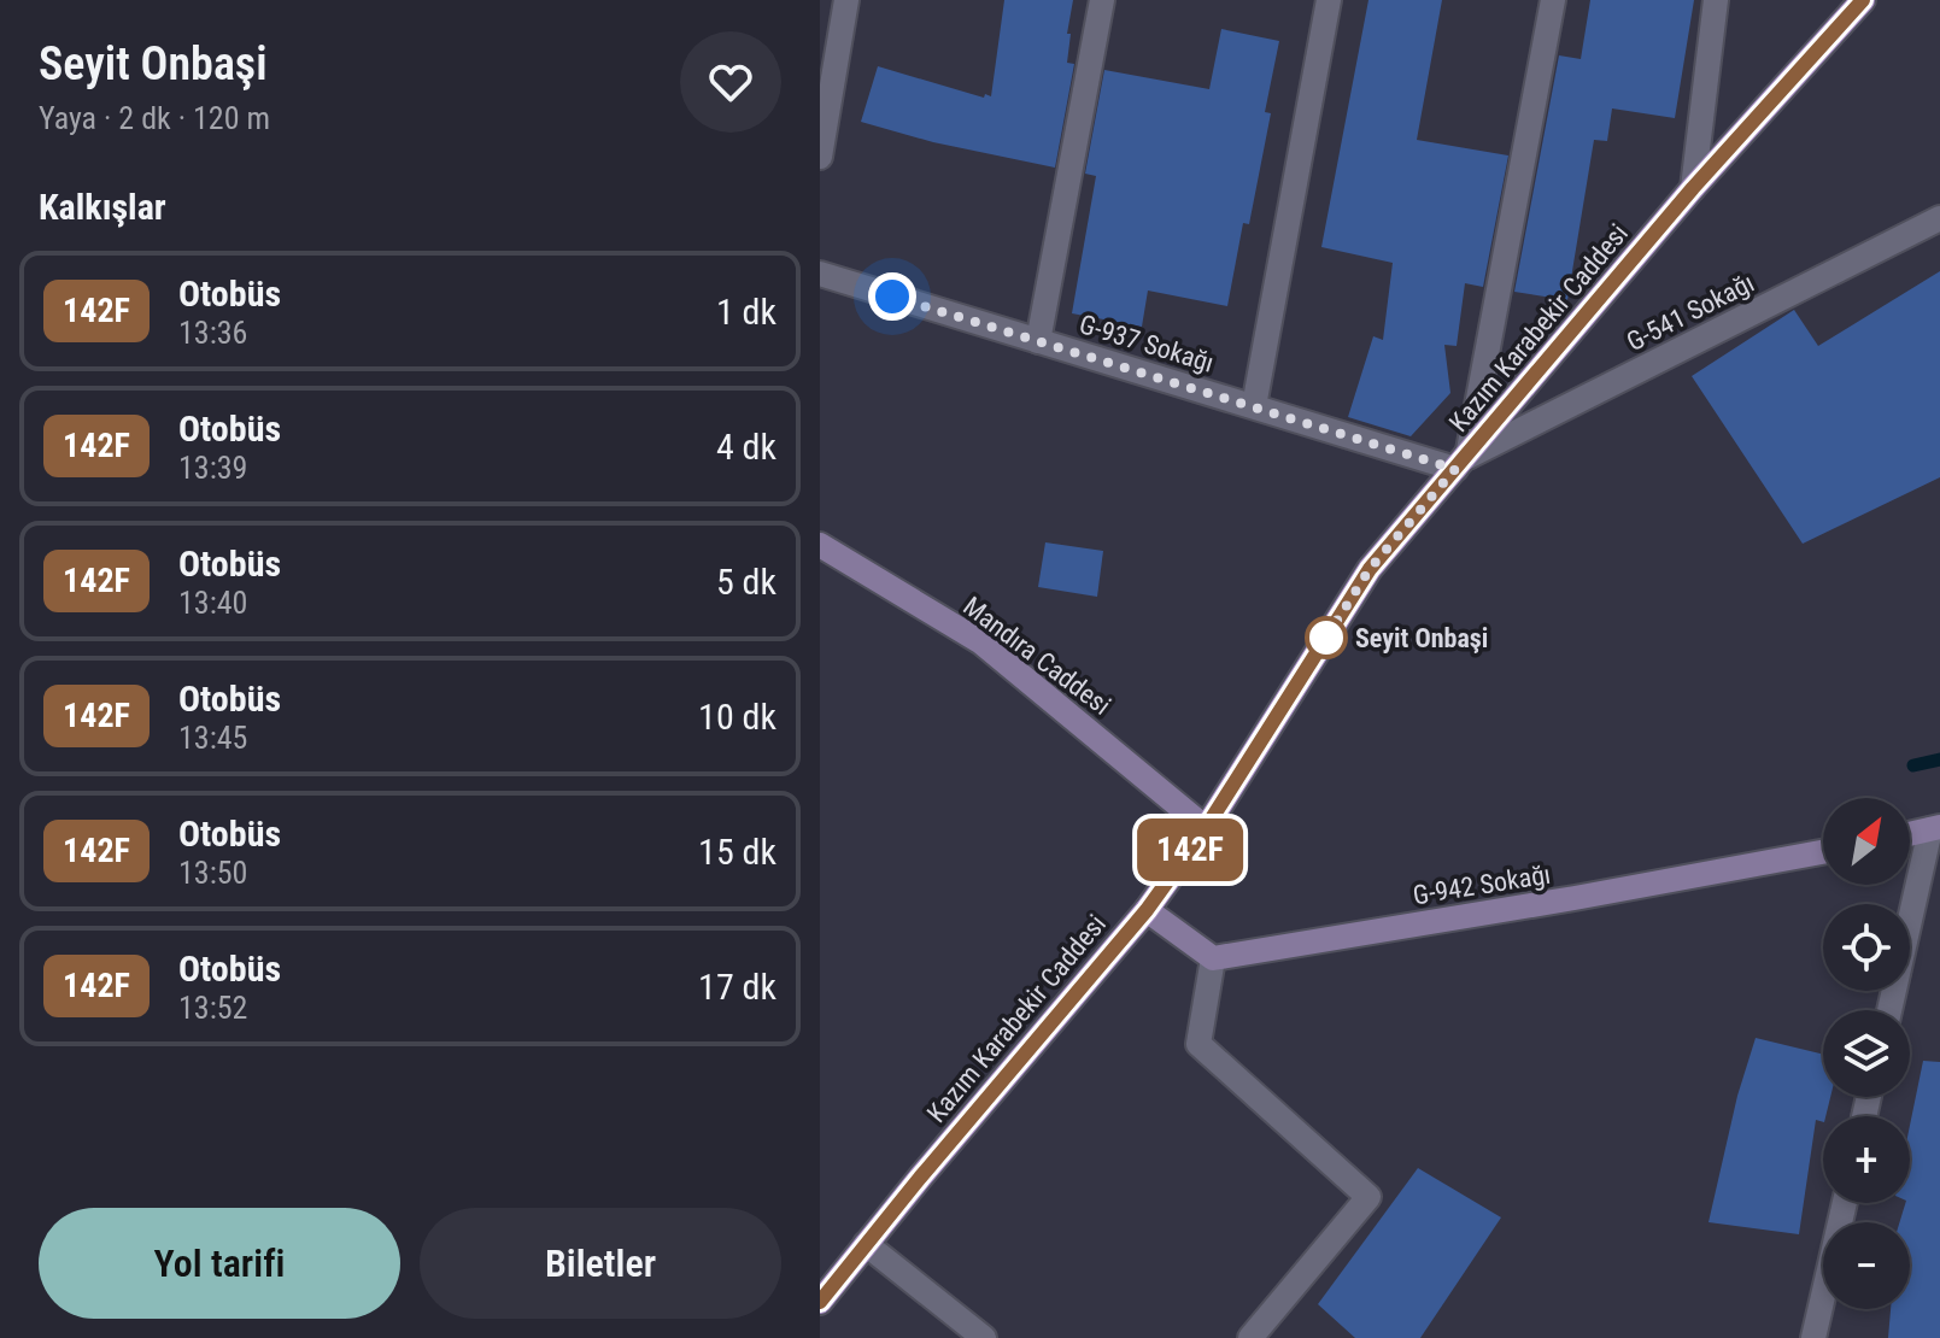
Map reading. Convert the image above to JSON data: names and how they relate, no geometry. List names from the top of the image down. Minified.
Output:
{"streets":{"main road":["Kazım Karabekir Caddesi"],"street":["G-541 Sokağı","G-937 Sokağı","Mandıra Caddesi","G-942 Sokağı"]},"crossings":[["G-541 Sokağı","Kazım Karabekir Caddesi"],["G-541 Sokağı","G-937 Sokağı"],["Kazım Karabekir Caddesi","G-937 Sokağı"],["Kazım Karabekir Caddesi","Mandıra Caddesi"]],"places":["Seyit Onbaşi"],"lines":["bus line 142F"],"north":"top right","page":{"heading":[["Seyit Onbaşi","Yaya · 2 dk · 120 m"],"Kalkışlar"],"on_map":"142F","list":[{"mark":"142F","name":"Otobüs","note":"13:36","value":"1 dk"},{"mark":"142F","name":"Otobüs","note":"13:39","value":"4 dk"},{"mark":"142F","name":"Otobüs","note":"13:40","value":"5 dk"},{"mark":"142F","name":"Otobüs","note":"13:45","value":"10 dk"},{"mark":"142F","name":"Otobüs","note":"13:50","value":"15 dk"},{"mark":"142F","name":"Otobüs","note":"13:52","value":"17 dk"}],"map_buttons":["+","−"],"buttons":["Yol tarifi","Biletler"]}}
